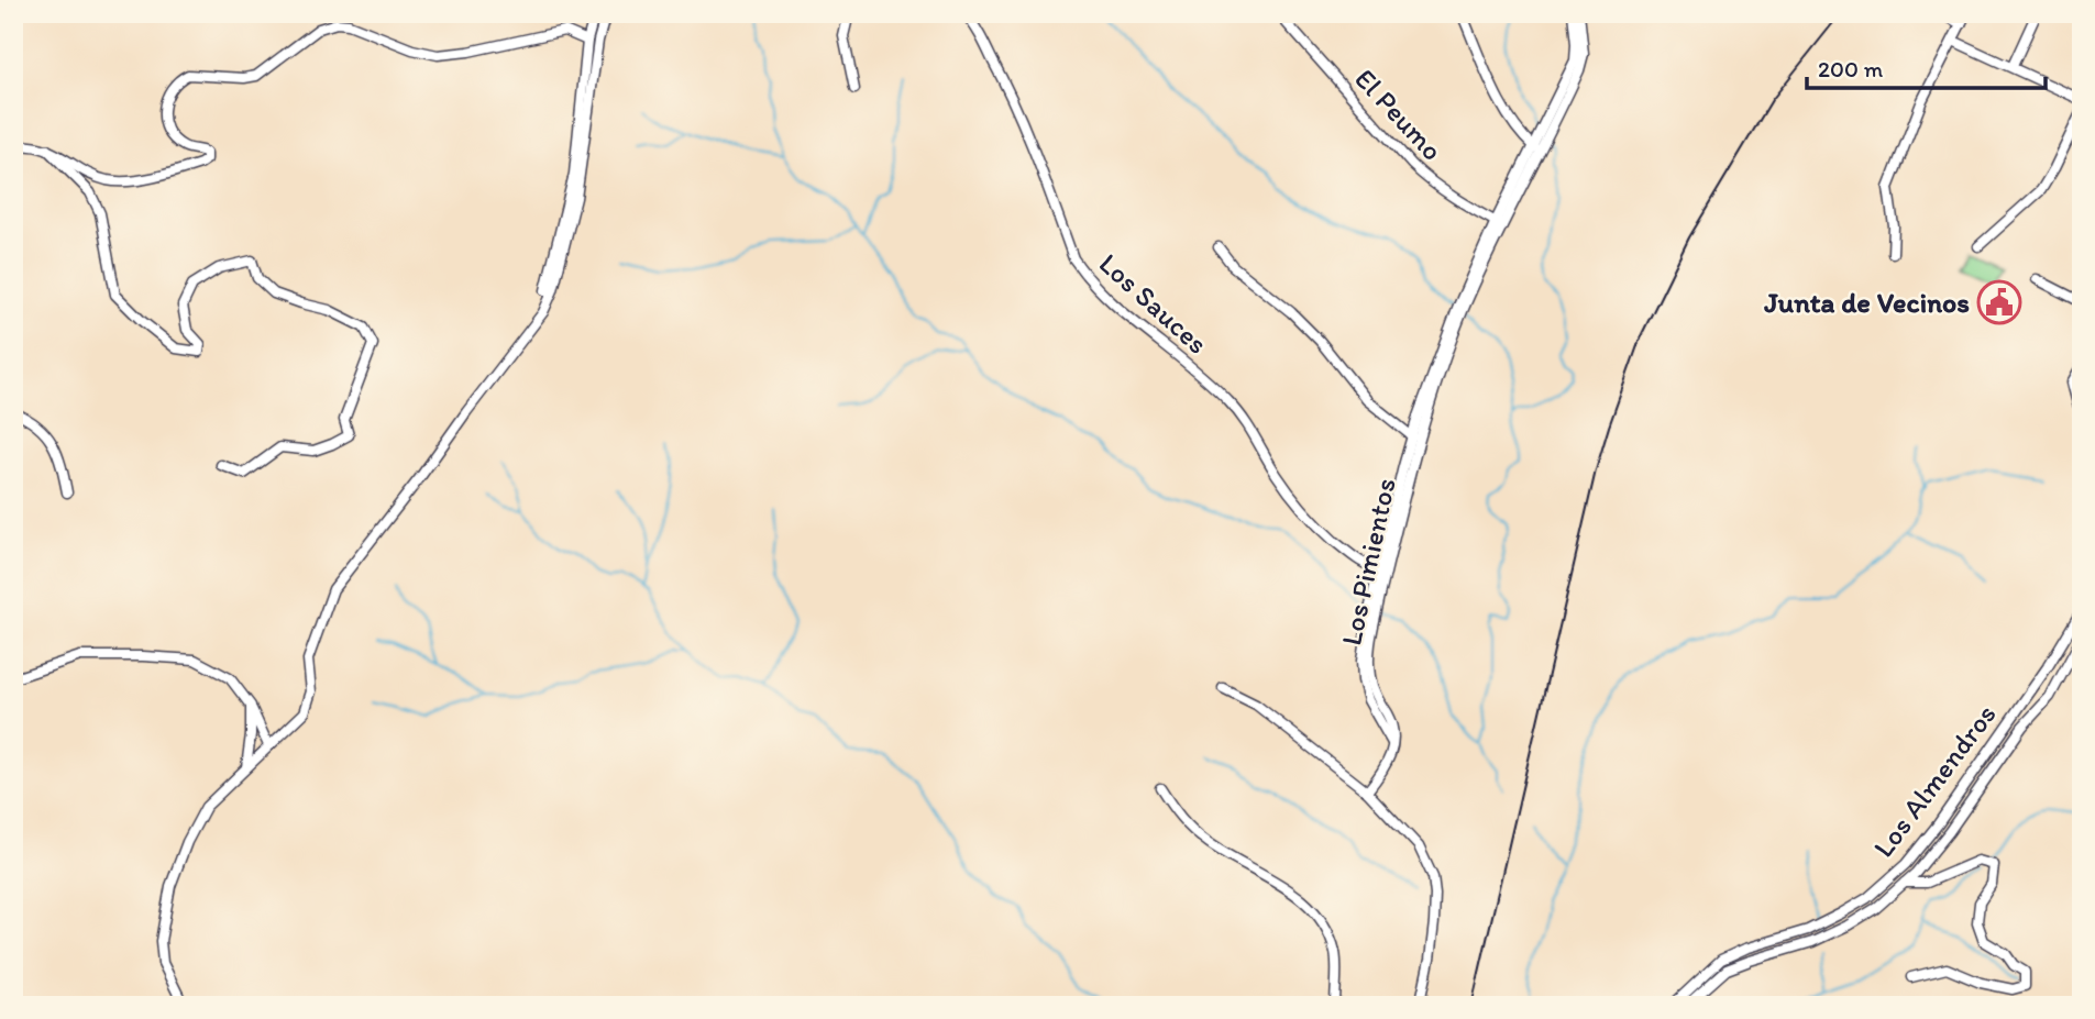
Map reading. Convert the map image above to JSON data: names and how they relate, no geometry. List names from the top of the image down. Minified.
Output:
{"streets":{"street":["El Peumo","Los Sauces","Los Pimientos","Los Almendros"]},"crossings":[["El Peumo","Los Pimientos"],["Los Sauces","Los Pimientos"]],"places":{"public building":["Junta de Vecinos"]},"scale_bar":"200 m"}
